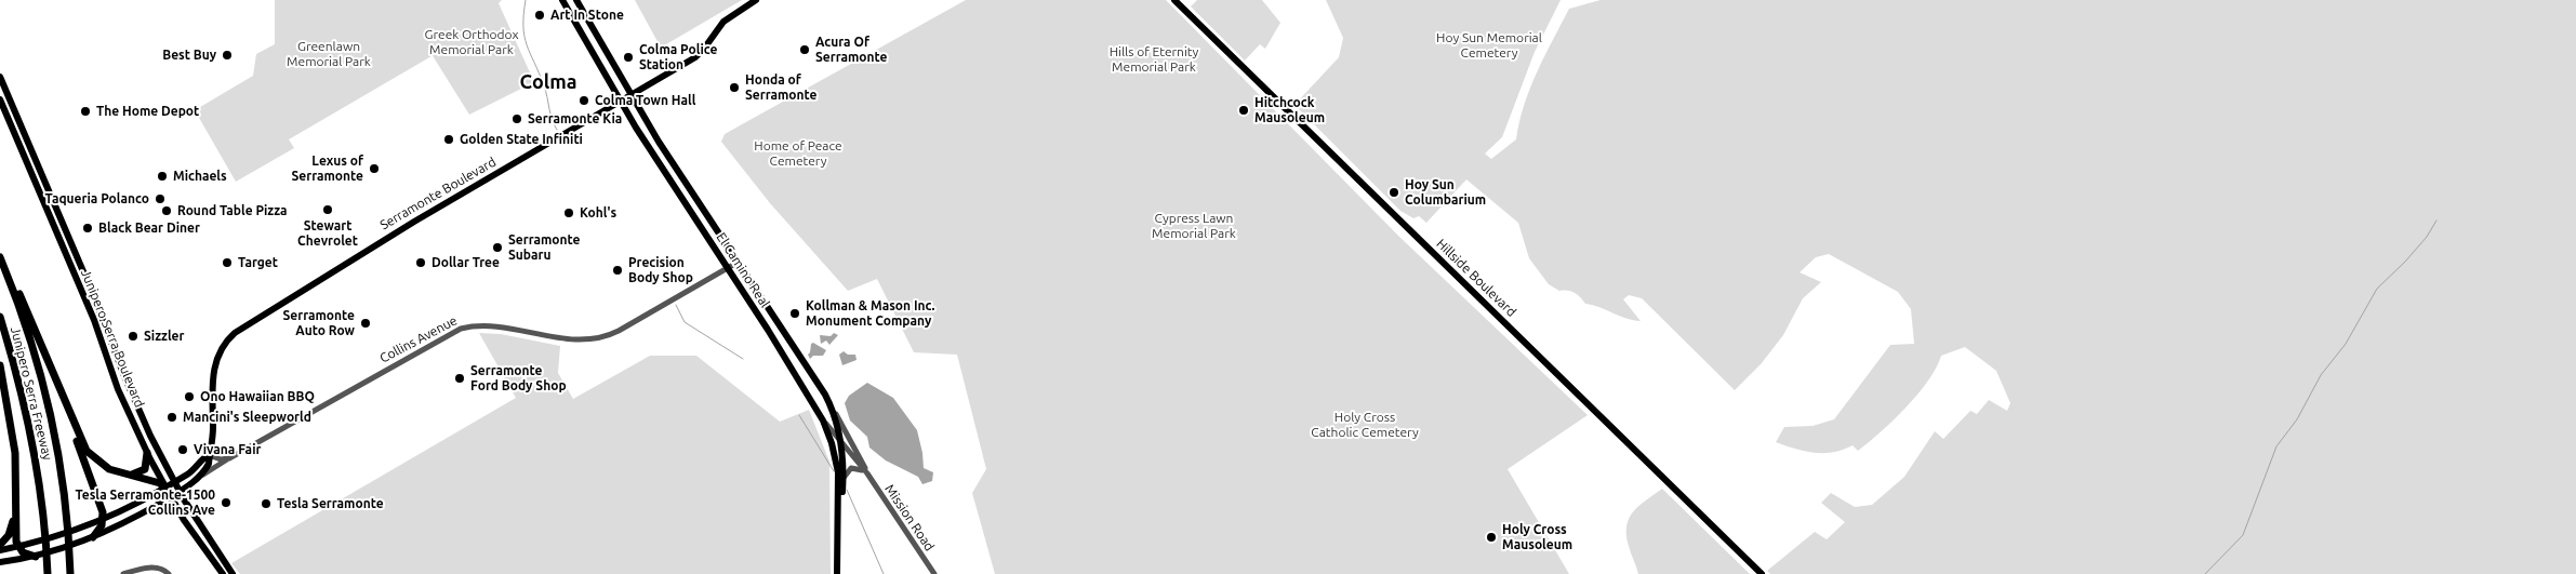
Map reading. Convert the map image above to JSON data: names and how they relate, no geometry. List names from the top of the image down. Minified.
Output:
{"streets":{"highway":["Junipero Serra Freeway"],"main road":["Serramonte Boulevard","El Camino Real","Hillside Boulevard","Junipero Serra Boulevard"],"street":["Collins Avenue","Mission Road"]},"crossings":[["Serramonte Boulevard","El Camino Real"],["Serramonte Boulevard","Collins Avenue"],["El Camino Real","Collins Avenue"],["El Camino Real","Mission Road"]],"districts":["Colma"],"parks":["Greek Orthodox Memorial Park","Hoy Sun Memorial Cemetery","Greenlawn Memorial Park","Hills of Eternity Memorial Park","Home of Peace Cemetery","Cypress Lawn Memorial Park","Holy Cross Catholic Cemetery"],"places":["Art In Stone","Acura Of Serramonte","Best Buy","Colma Police Station","Honda of Serramonte","Colma Town Hall","Hitchcock Mausoleum","The Home Depot","Serramonte Kia","Golden State Infiniti","Lexus of Serramonte","Michaels","Hoy Sun Columbarium","Taqueria Polanco","Stewart Chevrolet","Round Table Pizza","Kohl's","Black Bear Diner","Serramonte Subaru","Target","Dollar Tree","Precision Body Shop","Kollman & Mason Inc. Monument Company","Serramonte Auto Row","Sizzler","Serramonte Ford Body Shop","Ono Hawaiian BBQ","Mancini's Sleepworld","Vivana Fair","Tesla Serramonte-1500 Collins Ave","Tesla Serramonte","Holy Cross Mausoleum"]}
